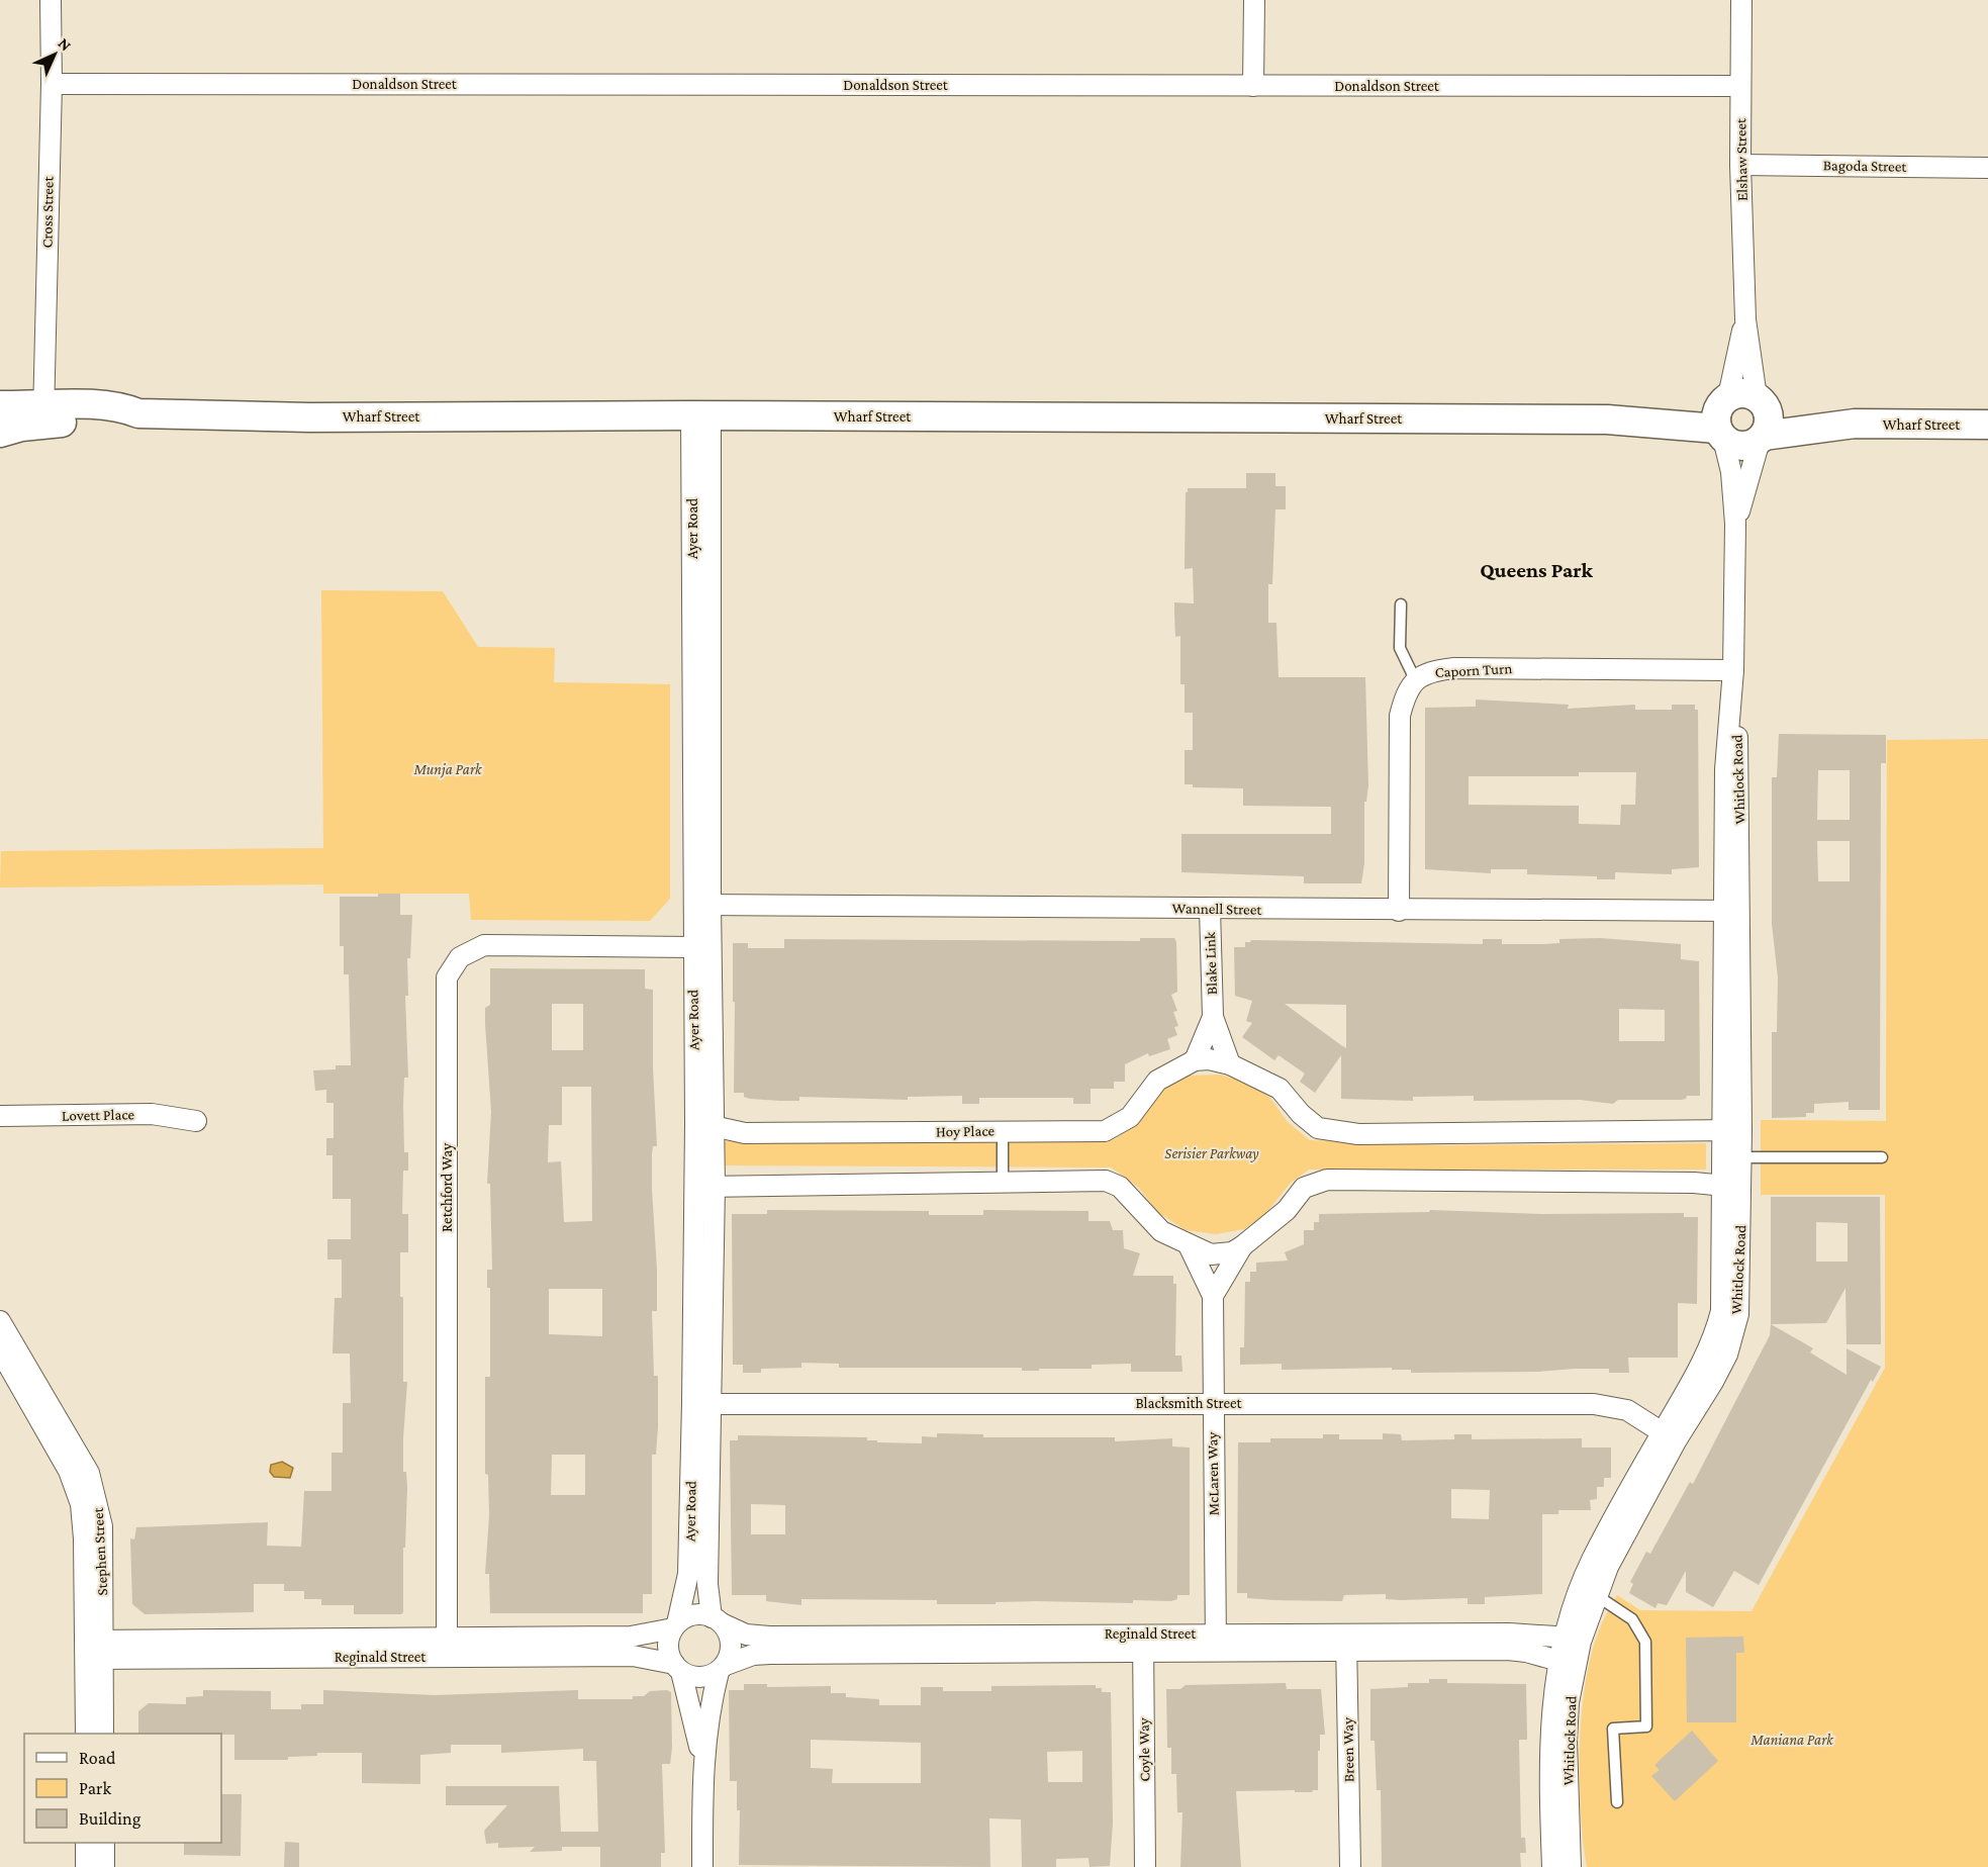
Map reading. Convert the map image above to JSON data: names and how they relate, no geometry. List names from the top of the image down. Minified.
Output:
{"streets":{"street":["Donaldson Street","Elshaw Street","Bagoda Street","Cross Street","Wharf Street","Ayer Road","Caporn Turn","Whitlock Road","Wannell Street","Blake Link","Lovett Place","Hoy Place","Retchford Way","Blacksmith Street","McLaren Way","Stephen Street","Reginald Street","Coyle Way","Breen Way"]},"crossings":[["Donaldson Street","Elshaw Street"],["Donaldson Street","Cross Street"],["Elshaw Street","Bagoda Street"],["Elshaw Street","Wharf Street"],["Elshaw Street","Whitlock Road"],["Cross Street","Wharf Street"],["Wharf Street","Ayer Road"],["Wharf Street","Whitlock Road"],["Ayer Road","Wannell Street"],["Ayer Road","Hoy Place"],["Ayer Road","Retchford Way"],["Ayer Road","Blacksmith Street"],["Ayer Road","Reginald Street"],["Caporn Turn","Whitlock Road"],["Caporn Turn","Wannell Street"],["Whitlock Road","Wannell Street"],["Whitlock Road","Blacksmith Street"],["Whitlock Road","Reginald Street"],["Wannell Street","Blake Link"],["Blake Link","Hoy Place"],["Retchford Way","Reginald Street"],["Blacksmith Street","McLaren Way"],["McLaren Way","Reginald Street"],["Stephen Street","Reginald Street"],["Reginald Street","Coyle Way"],["Reginald Street","Breen Way"]],"districts":["Queens Park"],"parks":["Munja Park","Serisier Parkway","Maniana Park"],"legend":["Road","Park","Building"],"north":"top right"}
